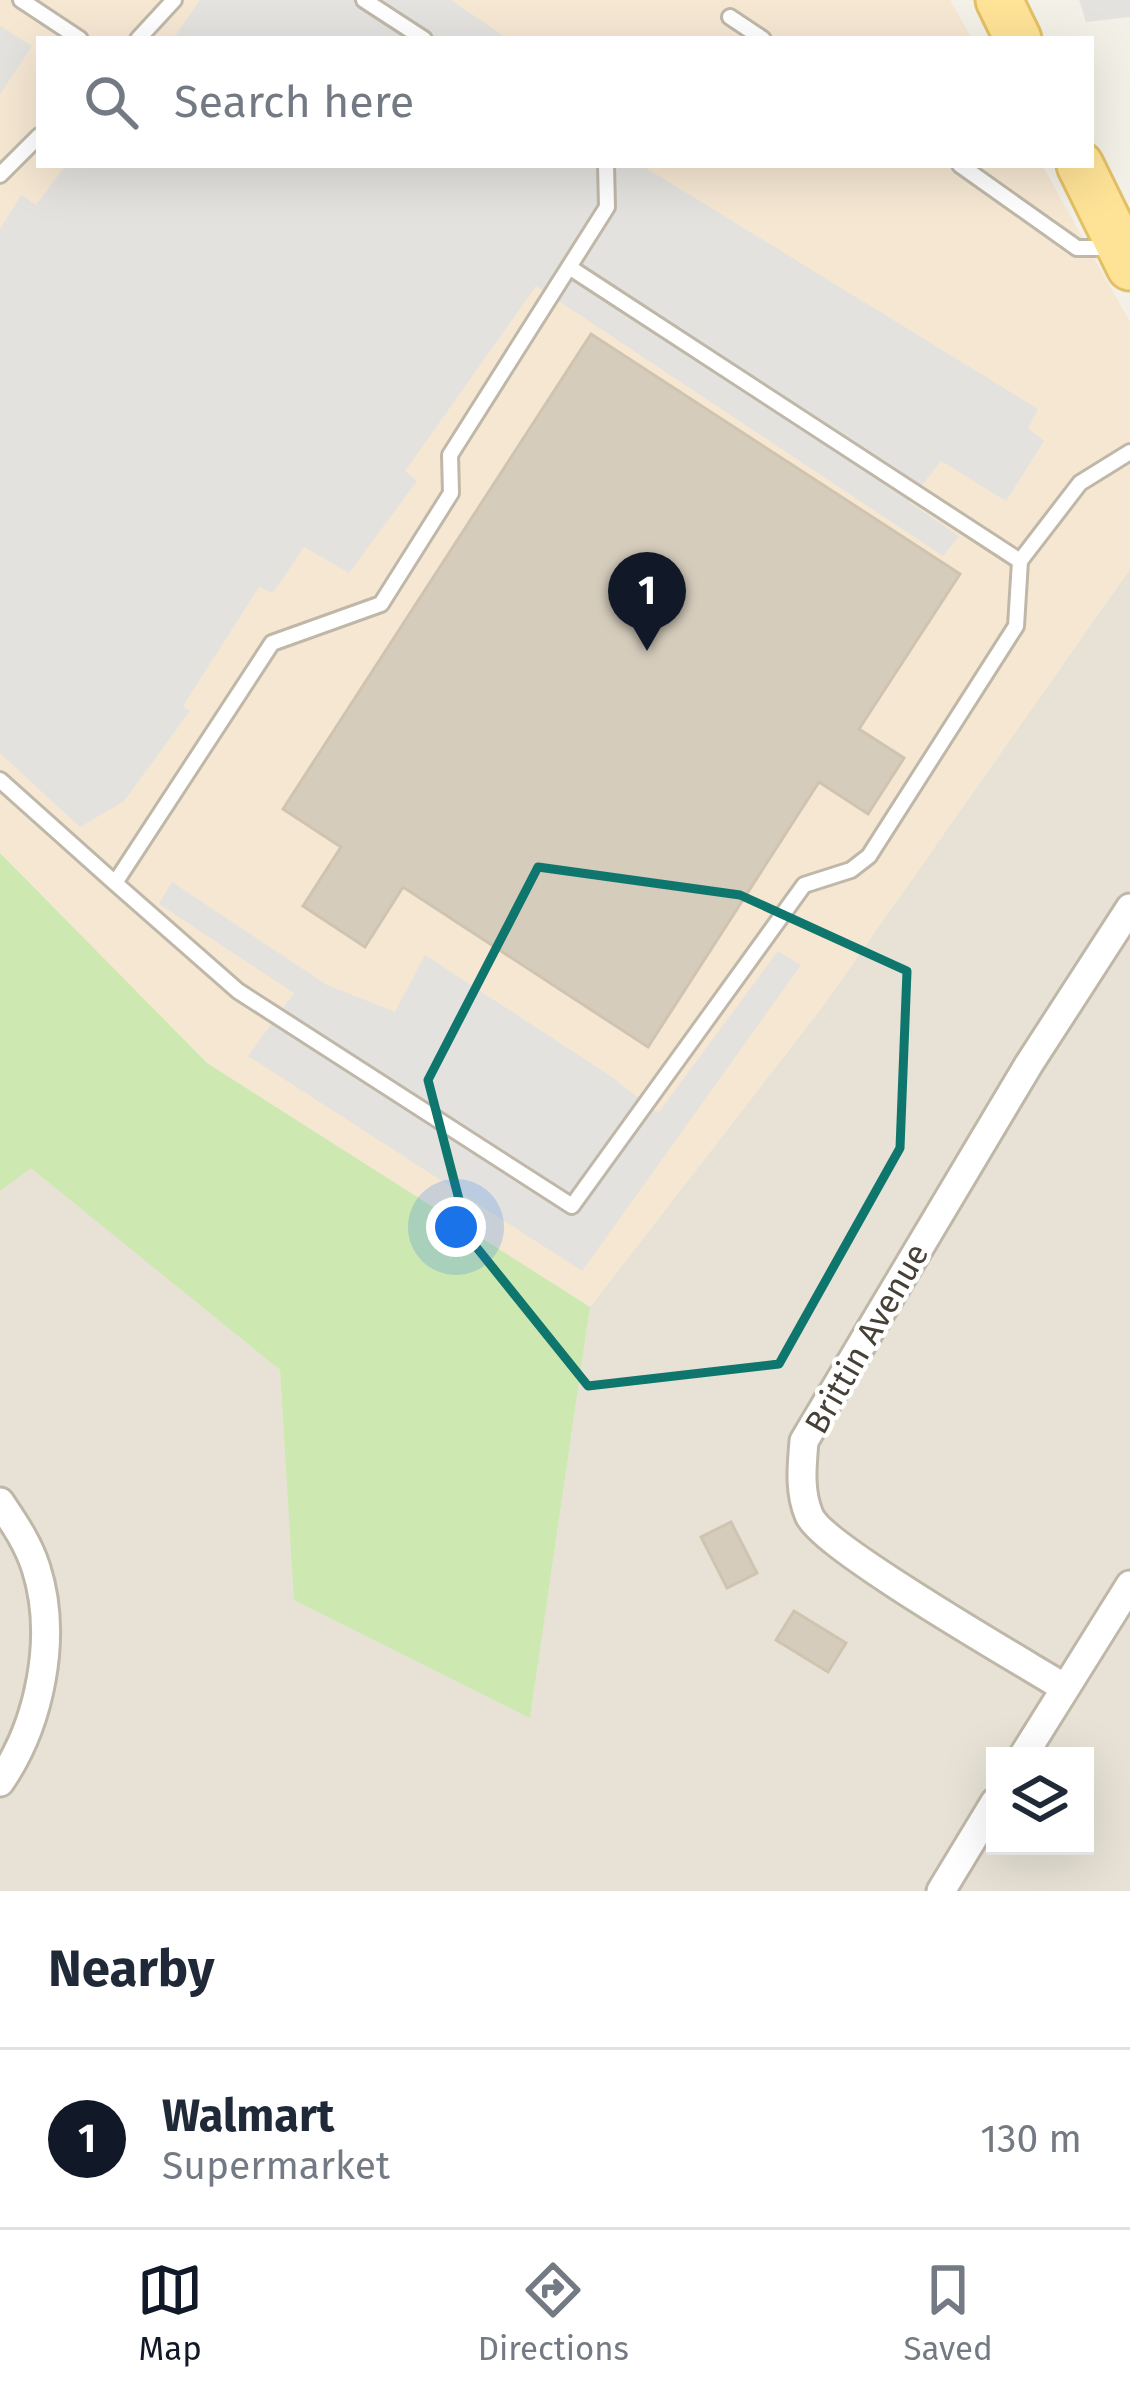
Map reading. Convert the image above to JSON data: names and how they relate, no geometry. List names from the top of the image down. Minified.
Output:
{"streets":{"street":["Brittin Avenue"]},"page":{"search":"Search here","pins":"1","heading":"Nearby","list":[{"mark":"1","name":"Walmart","note":"Supermarket","value":"130 m"}],"nav":["Map","Directions","Saved"]}}
